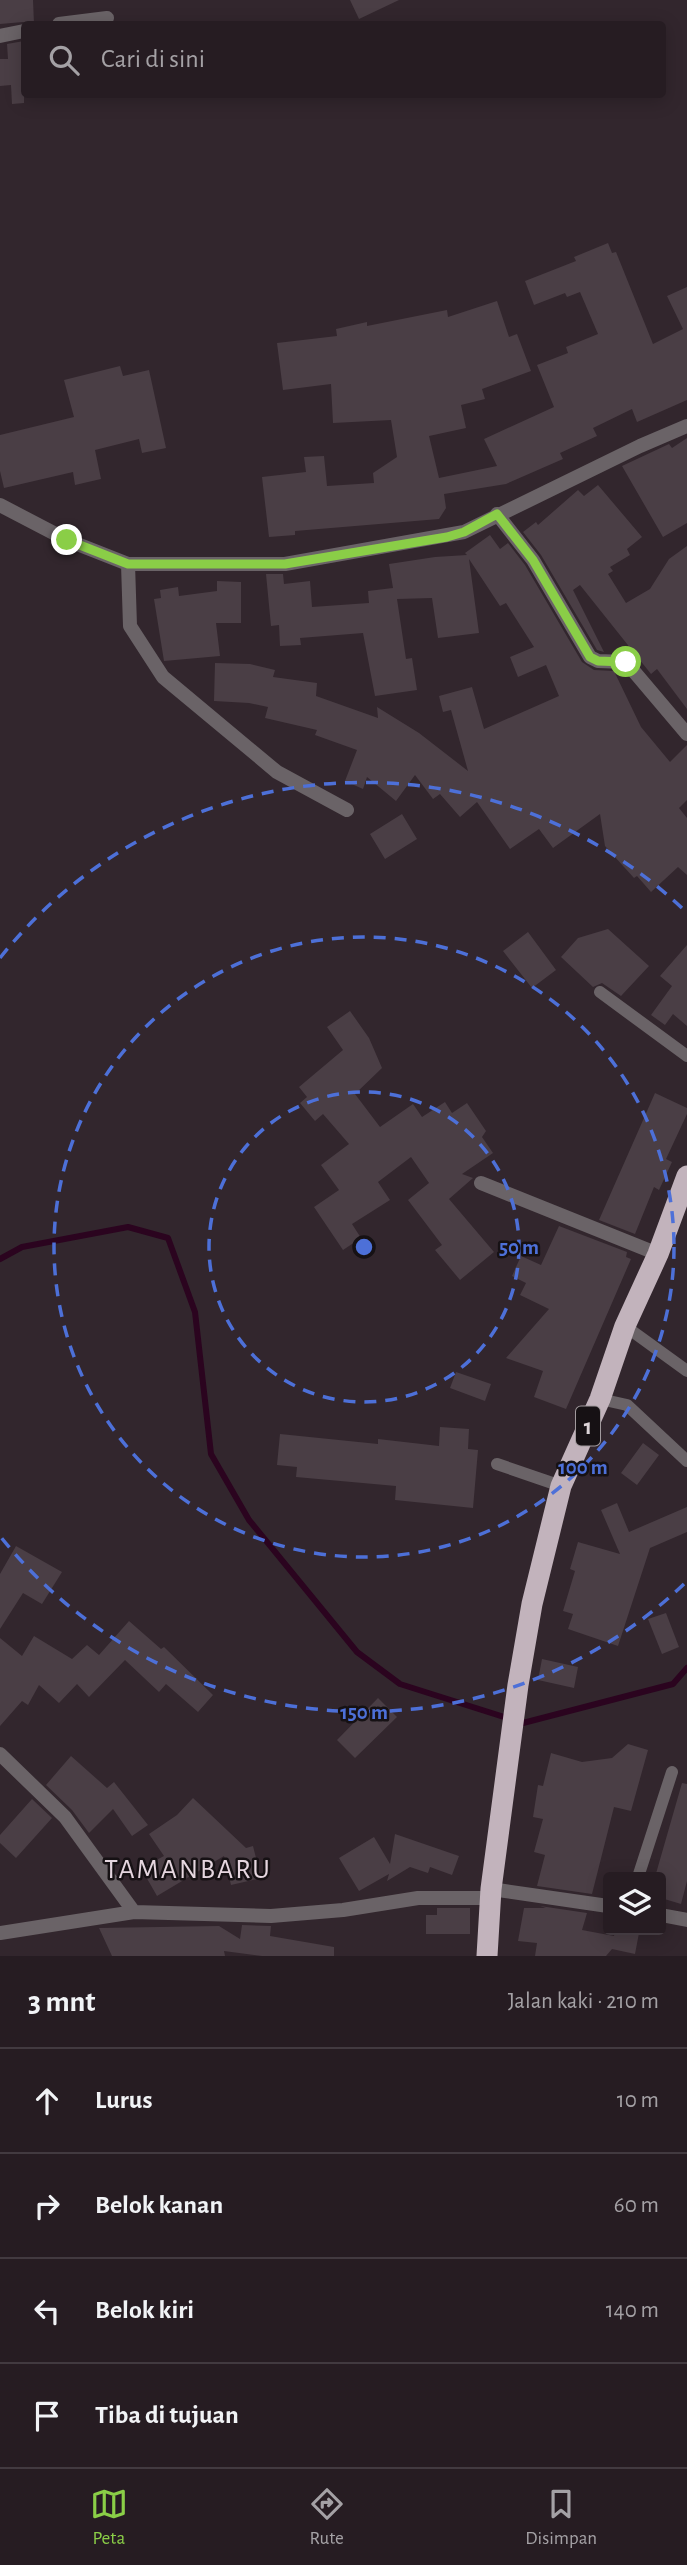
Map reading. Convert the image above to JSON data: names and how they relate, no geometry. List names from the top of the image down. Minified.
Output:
{"streets":{"highway":["1"]},"districts":["TAMANBARU"],"page":{"search":"Cari di sini","heading":["3 mnt","Jalan kaki · 210 m"],"list":[["Lurus","10 m"],["Belok kanan","60 m"],["Belok kiri","140 m"],"Tiba di tujuan"],"nav":["Peta","Rute","Disimpan"]},"rings":["50 m","100 m","150 m"]}
